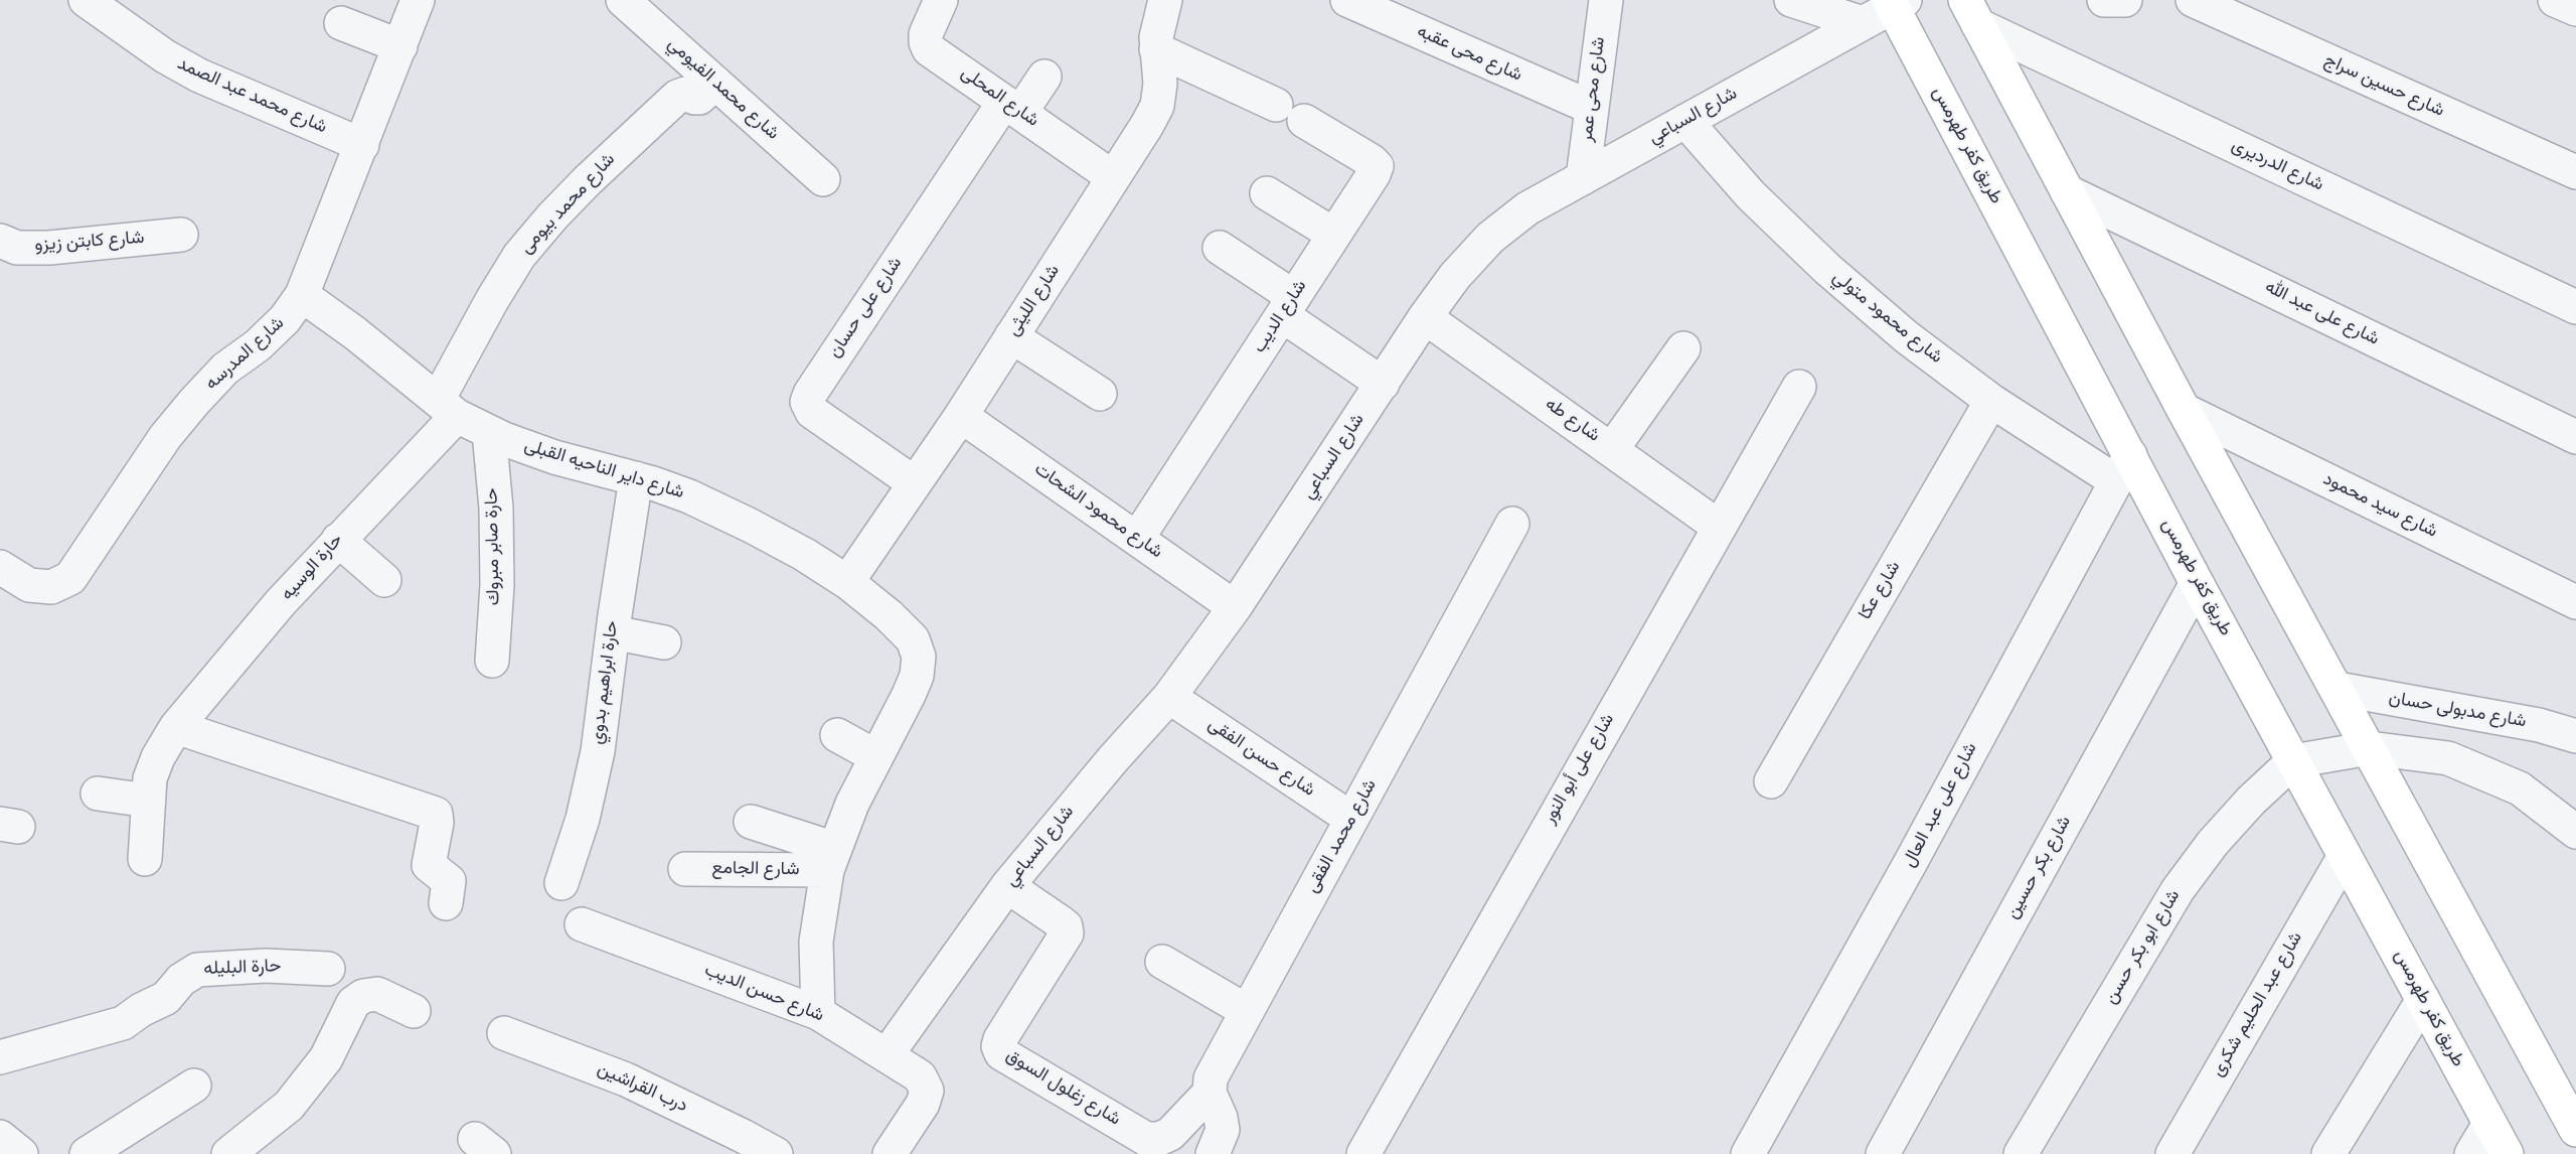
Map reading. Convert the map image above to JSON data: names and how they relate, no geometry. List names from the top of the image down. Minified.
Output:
{"streets":{"street":["شارع محى عقبه","شارع حسين سراج","شارع محمد الفيومي","شارع محى عمر","شارع محمد عبد الصمد","شارع المحلى","شارع السباعي","طريق كفر طهرمس","شارع الدرديرى","شارع محمد بيومى","شارع كابتن زيزو","شارع الليثى","شارع على حسان","شارع على عبد الله","شارع الديب","شارع محمود متولي","شارع المدرسه","شارع طه","شارع داير الناحيه القبلى","شارع سيد محمود","شارع محمود الشحات","حارة صابر مبروك","حارة الوسيه","شارع عكا","حارة ابراهيم بدوي","شارع مدبولى حسان","شارع حسن الفقى","شارع على أبو النور","شارع على عبد العال","شارع محمد الفقى","شارع بكر حسين","شارع الجامع","شارع ابو بكر حسن","حارة البليله","شارع حسن الديب","شارع عبد الحليم شكرى","درب القراشين","شارع زغلول السوق"]},"crossings":[["شارع محى عقبه","شارع محى عمر"],["شارع محمد الفيومي","شارع محمد بيومى"],["شارع محى عمر","شارع السباعي"],["شارع محمد عبد الصمد","شارع المدرسه"],["شارع المحلى","شارع الليثى"],["شارع المحلى","شارع على حسان"],["شارع السباعي","طريق كفر طهرمس"],["شارع السباعي","شارع محمود متولي"],["شارع السباعي","شارع طه"],["شارع السباعي","شارع محمود الشحات"],["شارع السباعي","شارع حسن الفقى"],["شارع السباعي","شارع حسن الديب"],["شارع السباعي","شارع زغلول السوق"],["طريق كفر طهرمس","شارع محمود متولي"],["طريق كفر طهرمس","شارع على عبد العال"],["طريق كفر طهرمس","شارع بكر حسين"],["طريق كفر طهرمس","شارع ابو بكر حسن"],["طريق كفر طهرمس","شارع عبد الحليم شكرى"],["شارع محمد بيومى","شارع داير الناحيه القبلى"],["شارع محمد بيومى","حارة الوسيه"],["شارع الليثى","شارع على حسان"],["شارع الليثى","شارع داير الناحيه القبلى"],["شارع الليثى","شارع محمود الشحات"],["شارع الديب","شارع محمود الشحات"],["شارع محمود متولي","شارع عكا"],["شارع محمود متولي","شارع على عبد العال"],["شارع المدرسه","شارع داير الناحيه القبلى"],["شارع طه","شارع على أبو النور"],["شارع داير الناحيه القبلى","حارة صابر مبروك"],["شارع داير الناحيه القبلى","حارة الوسيه"],["شارع داير الناحيه القبلى","حارة ابراهيم بدوي"],["شارع داير الناحيه القبلى","شارع الجامع"],["شارع داير الناحيه القبلى","شارع حسن الديب"],["شارع حسن الفقى","شارع محمد الفقى"],["شارع محمد الفقى","شارع زغلول السوق"]]}
